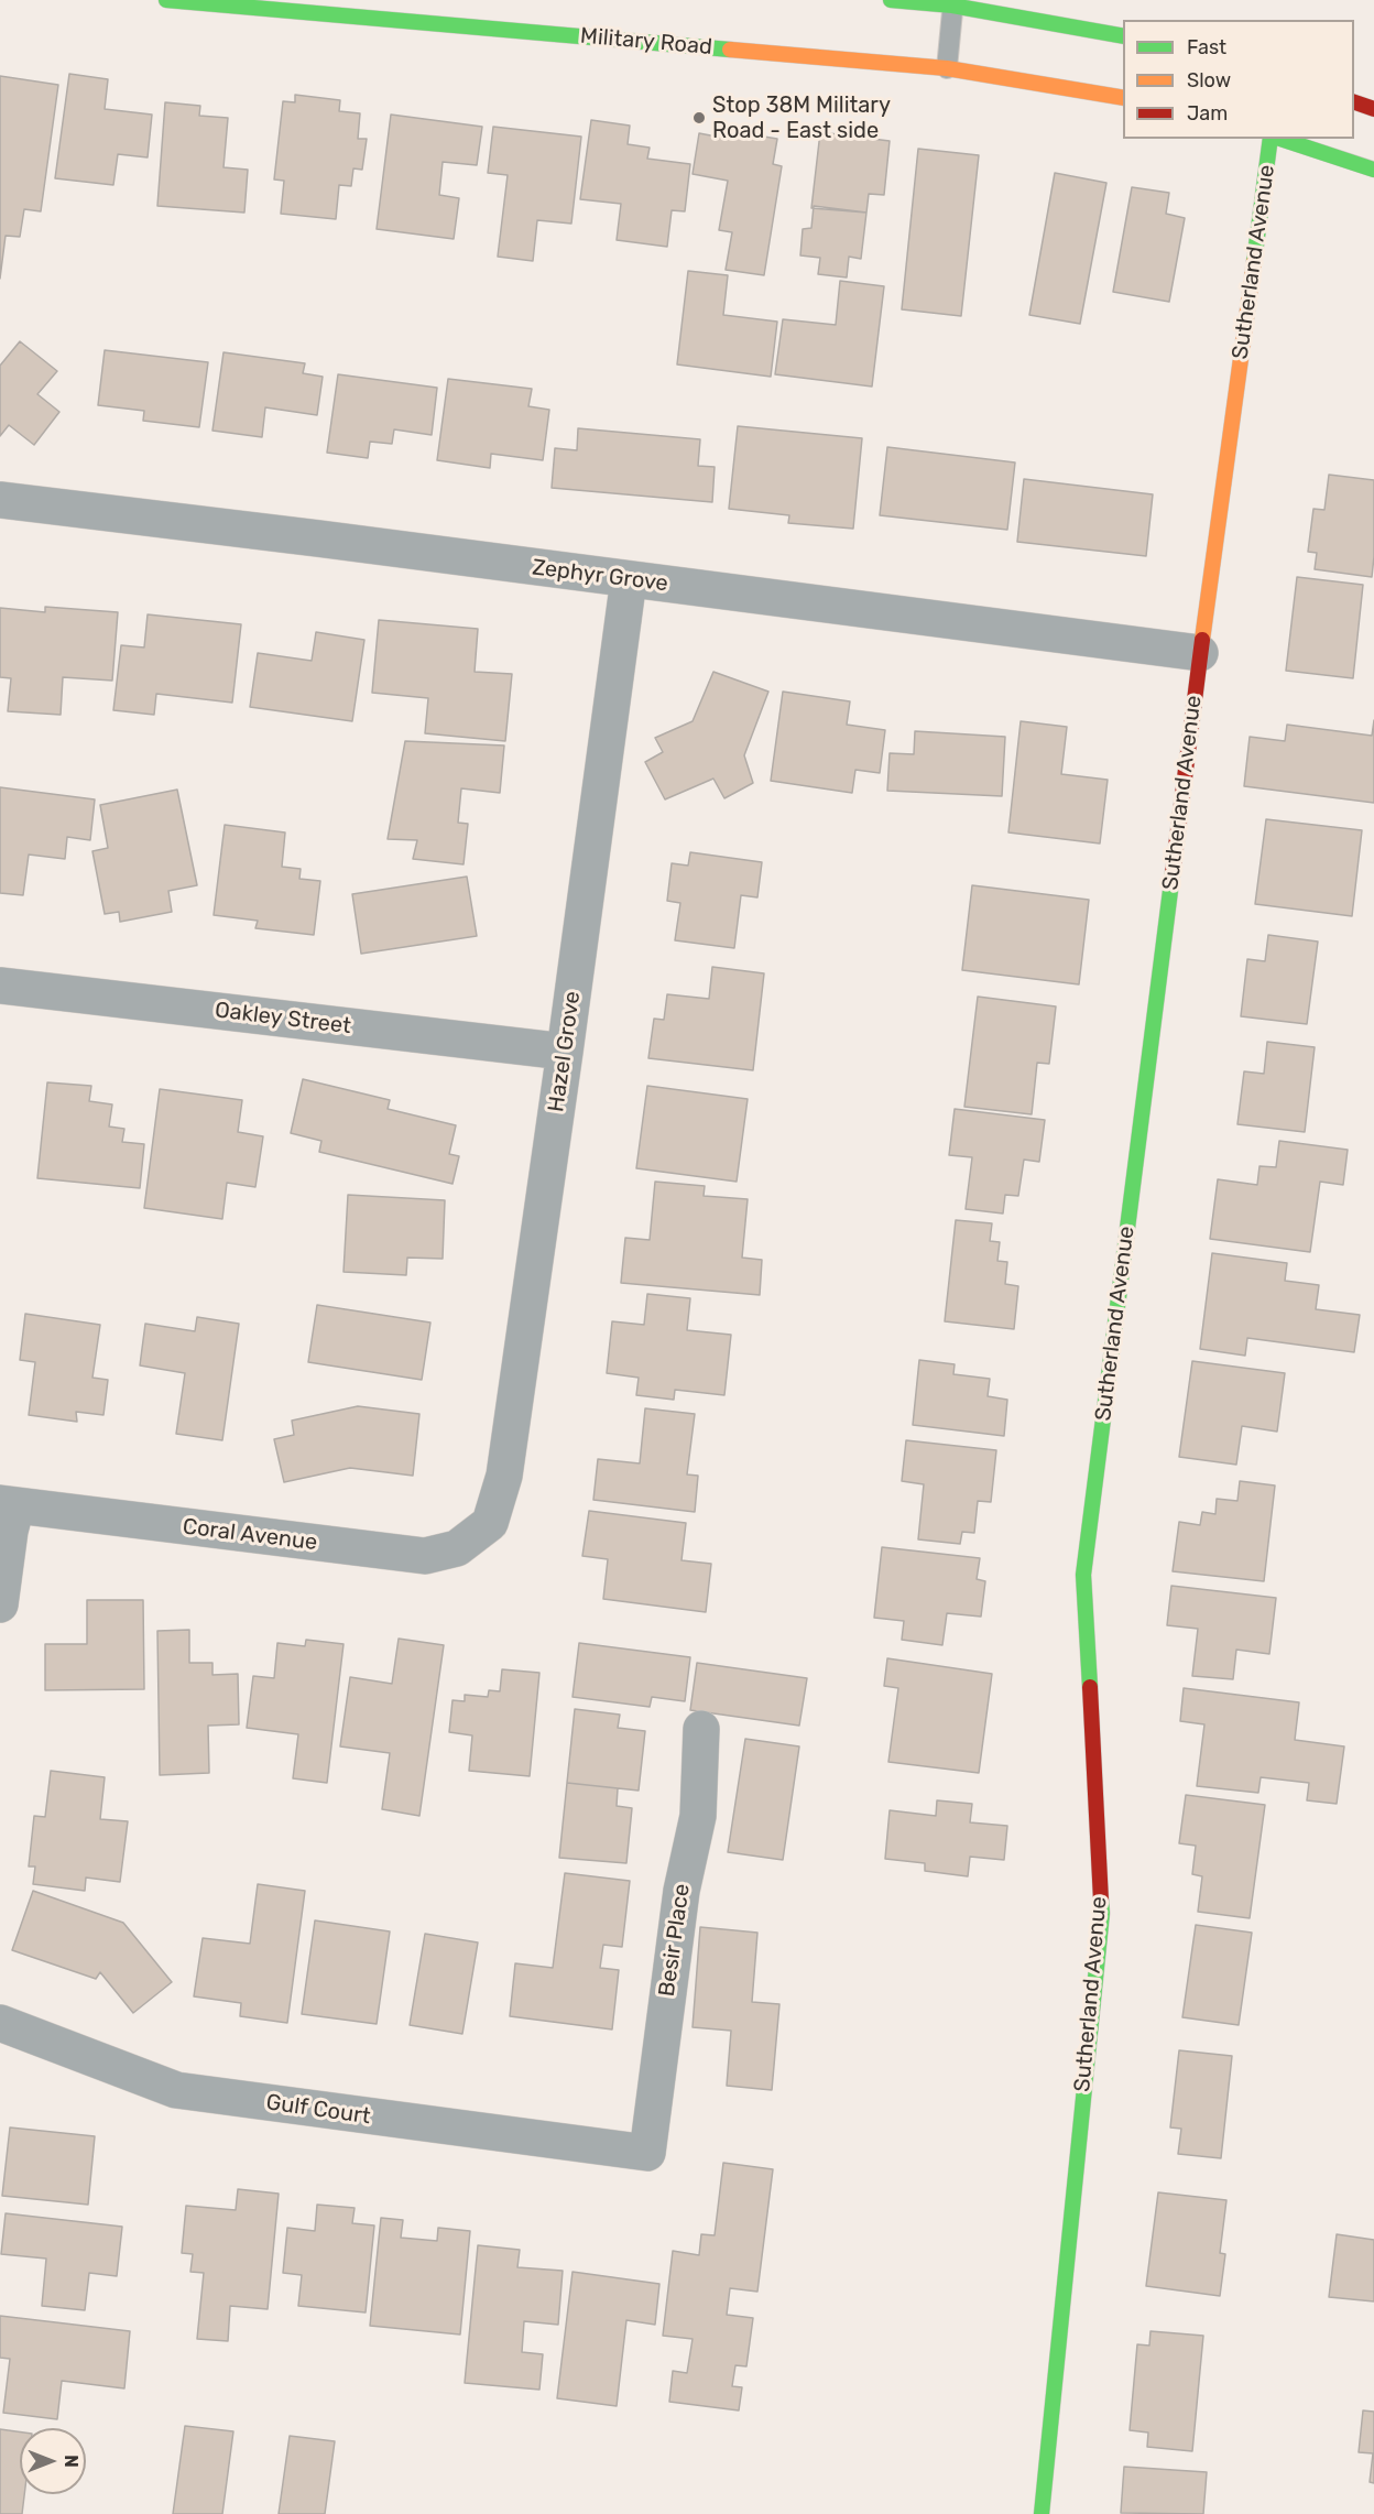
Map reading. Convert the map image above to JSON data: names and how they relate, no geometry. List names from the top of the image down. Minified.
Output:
{"streets":{"street":["Military Road","Sutherland Avenue","Zephyr Grove","Oakley Street","Hazel Grove","Coral Avenue","Besir Place","Gulf Court"]},"crossings":[["Sutherland Avenue","Zephyr Grove"],["Zephyr Grove","Hazel Grove"],["Oakley Street","Hazel Grove"],["Hazel Grove","Coral Avenue"],["Besir Place","Gulf Court"]],"places":["Stop 38M Military Road - East side"],"legend":["Fast","Slow","Jam"],"north":"right"}
